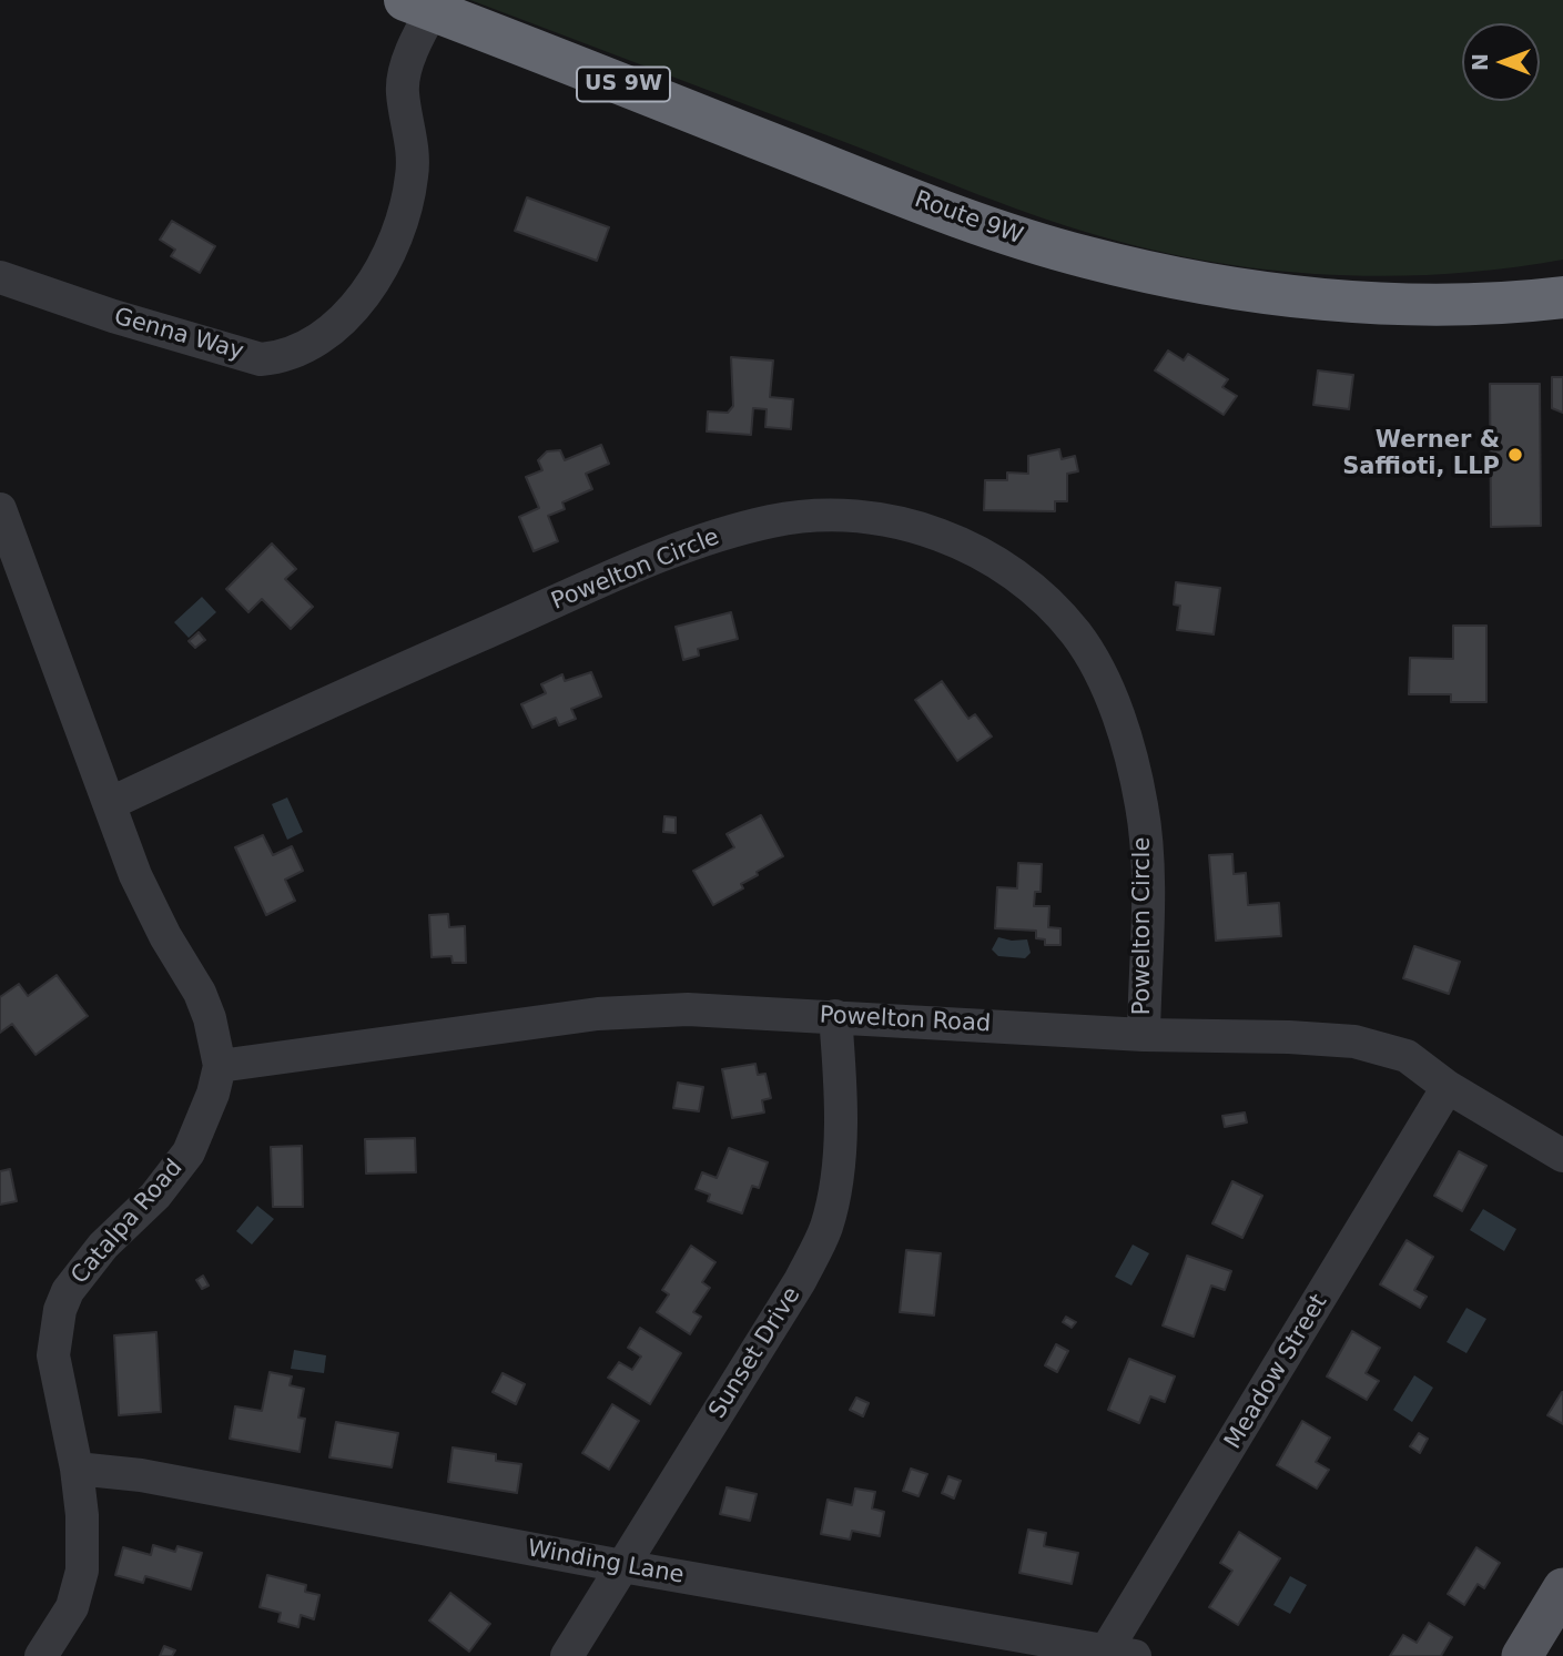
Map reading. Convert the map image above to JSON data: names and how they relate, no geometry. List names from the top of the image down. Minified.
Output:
{"streets":{"highway":["US 9W","Route 9W"],"street":["Genna Way","Powelton Circle","Powelton Road","Catalpa Road","Sunset Drive","Meadow Street","Winding Lane"]},"crossings":[["Route 9W","Genna Way"],["Powelton Circle","Powelton Road"],["Powelton Circle","Catalpa Road"],["Powelton Road","Catalpa Road"],["Powelton Road","Sunset Drive"],["Powelton Road","Meadow Street"],["Catalpa Road","Winding Lane"],["Sunset Drive","Winding Lane"],["Meadow Street","Winding Lane"]],"places":["Werner & Saffioti, LLP"],"north":"left"}
